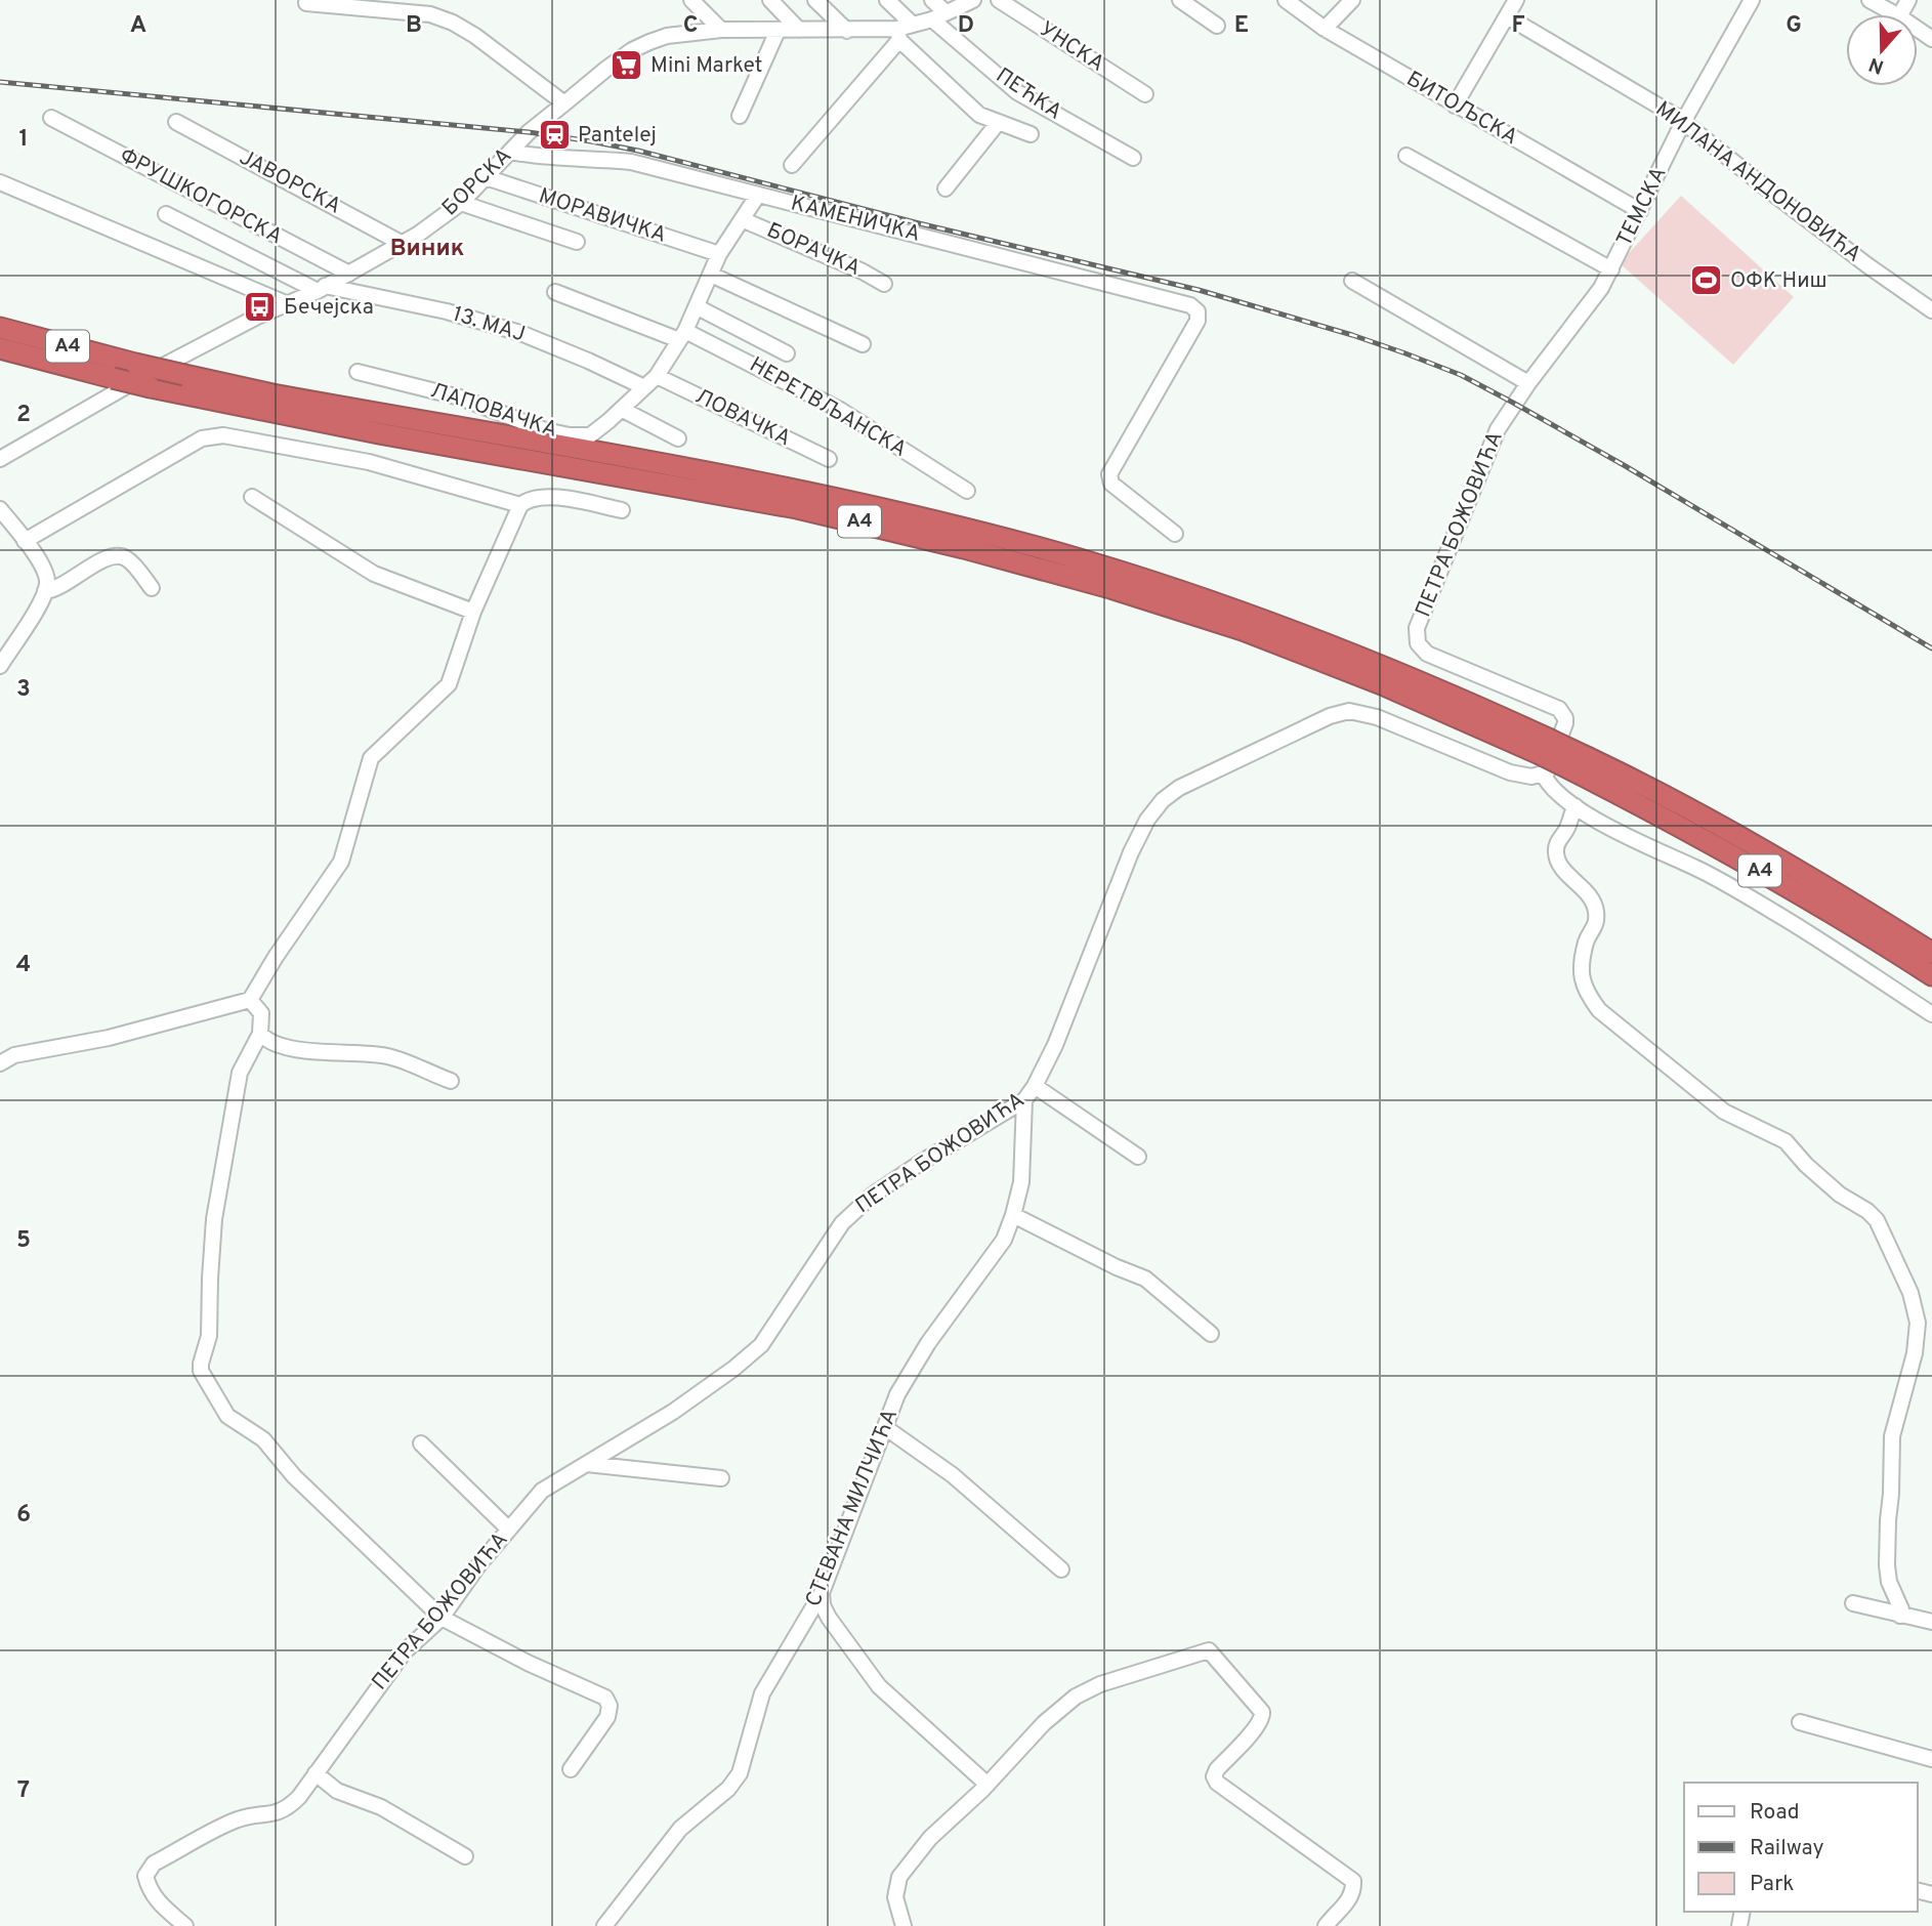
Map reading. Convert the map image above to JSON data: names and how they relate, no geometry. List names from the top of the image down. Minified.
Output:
{"streets":{"highway":["A4"],"street":["УНСКА","ПЕЋКА","БИТОЉСКА","ЈАВОРСКА","БОРСКА","МИЛАНА АНДОНОВИЋА","ФРУШКОГОРСКА","ТЕМСКА","МОРАВИЧКА","КАМЕНИЧКА","БОРАЧКА","13. МАЈ","НЕРЕТВЉАНСКА","ЛАПОВАЧКА","ЛОВАЧКА","ПЕТРА БОЖОВИЋА","СТЕВАНА МИЛЧИЋА"]},"crossings":[["ПЕЋКА","БОРСКА"],["БИТОЉСКА","ТЕМСКА"],["ЈАВОРСКА","БОРСКА"],["БОРСКА","ФРУШКОГОРСКА"],["БОРСКА","МОРАВИЧКА"],["БОРСКА","КАМЕНИЧКА"],["БОРСКА","13. МАЈ"],["МИЛАНА АНДОНОВИЋА","ТЕМСКА"],["ТЕМСКА","ПЕТРА БОЖОВИЋА"],["МОРАВИЧКА","ЛАПОВАЧКА"],["КАМЕНИЧКА","ЛАПОВАЧКА"],["БОРАЧКА","ЛАПОВАЧКА"],["13. МАЈ","ЛАПОВАЧКА"],["НЕРЕТВЉАНСКА","ЛАПОВАЧКА"],["ЛАПОВАЧКА","ЛОВАЧКА"],["ПЕТРА БОЖОВИЋА","СТЕВАНА МИЛЧИЋА"]],"districts":["Виник"],"places":{"supermarket":["Mini Market"],"station":["Pantelej"],"sports":["ОФК Ниш"],"bus stop":["Бечејска"]},"legend":["Road","Railway","Park"],"north":"bottom","grid":{"columns":["A","B","C","D","E","F","G"],"rows":["1","2","3","4","5","6","7"]}}
